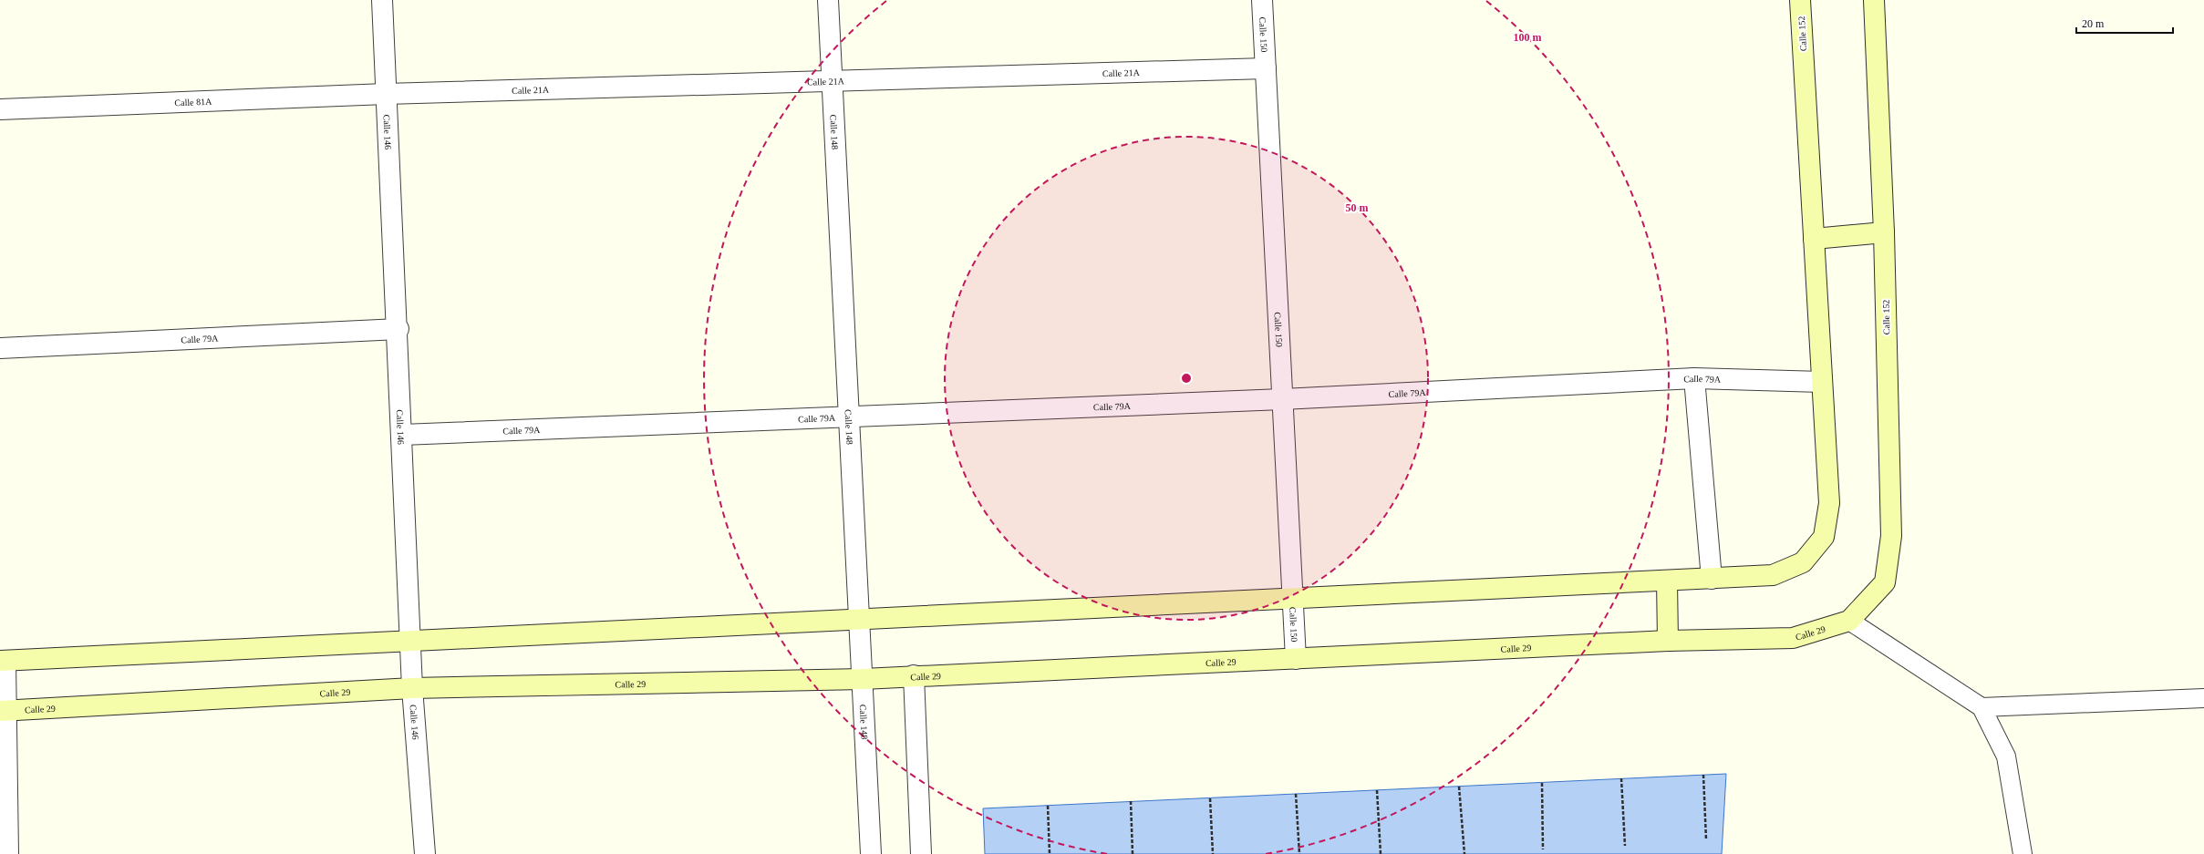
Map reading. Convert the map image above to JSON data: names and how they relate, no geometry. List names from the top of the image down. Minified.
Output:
{"streets":{"main road":["Calle 152","Calle 29"],"street":["Calle 150","Calle 21A","Calle 81A","Calle 146","Calle 148","Calle 79A"]},"crossings":[["Calle 152","Calle 79A"],["Calle 152","Calle 29"],["Calle 150","Calle 21A"],["Calle 150","Calle 79A"],["Calle 150","Calle 29"],["Calle 21A","Calle 81A"],["Calle 21A","Calle 146"],["Calle 21A","Calle 148"],["Calle 81A","Calle 146"],["Calle 146","Calle 79A"],["Calle 146","Calle 29"],["Calle 148","Calle 79A"],["Calle 148","Calle 29"]],"scale_bar":"20 m","rings":["100 m","50 m"]}
